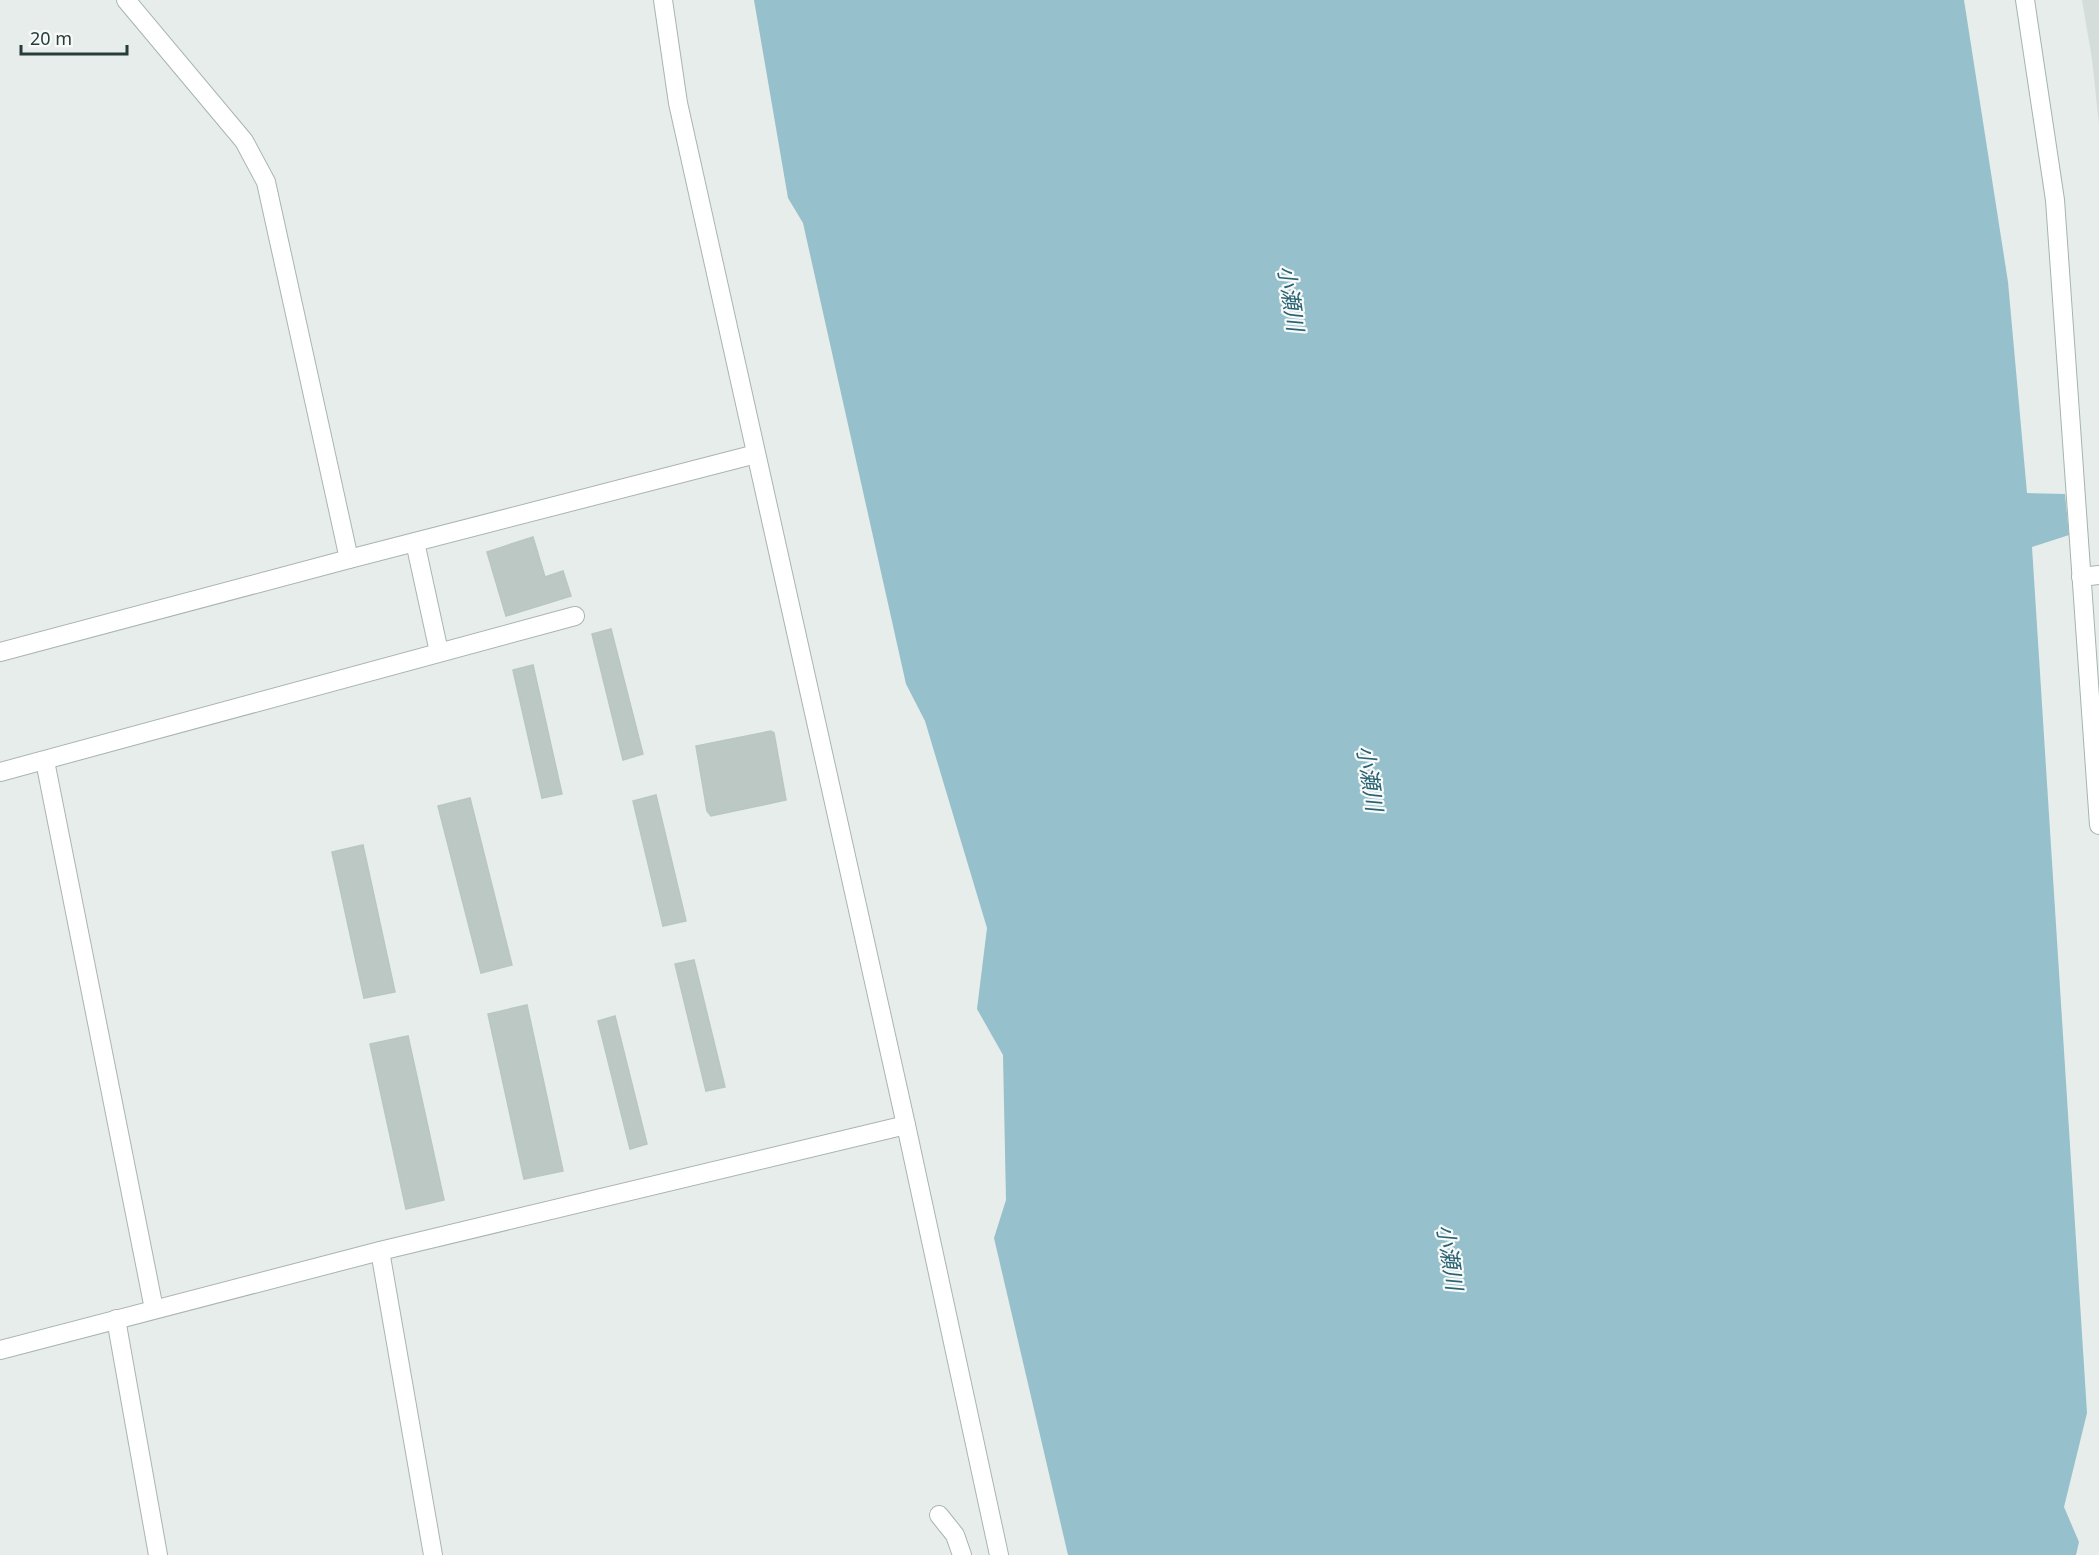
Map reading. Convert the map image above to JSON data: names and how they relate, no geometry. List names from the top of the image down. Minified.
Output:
{"water":["小瀬川"],"scale_bar":"20 m"}
